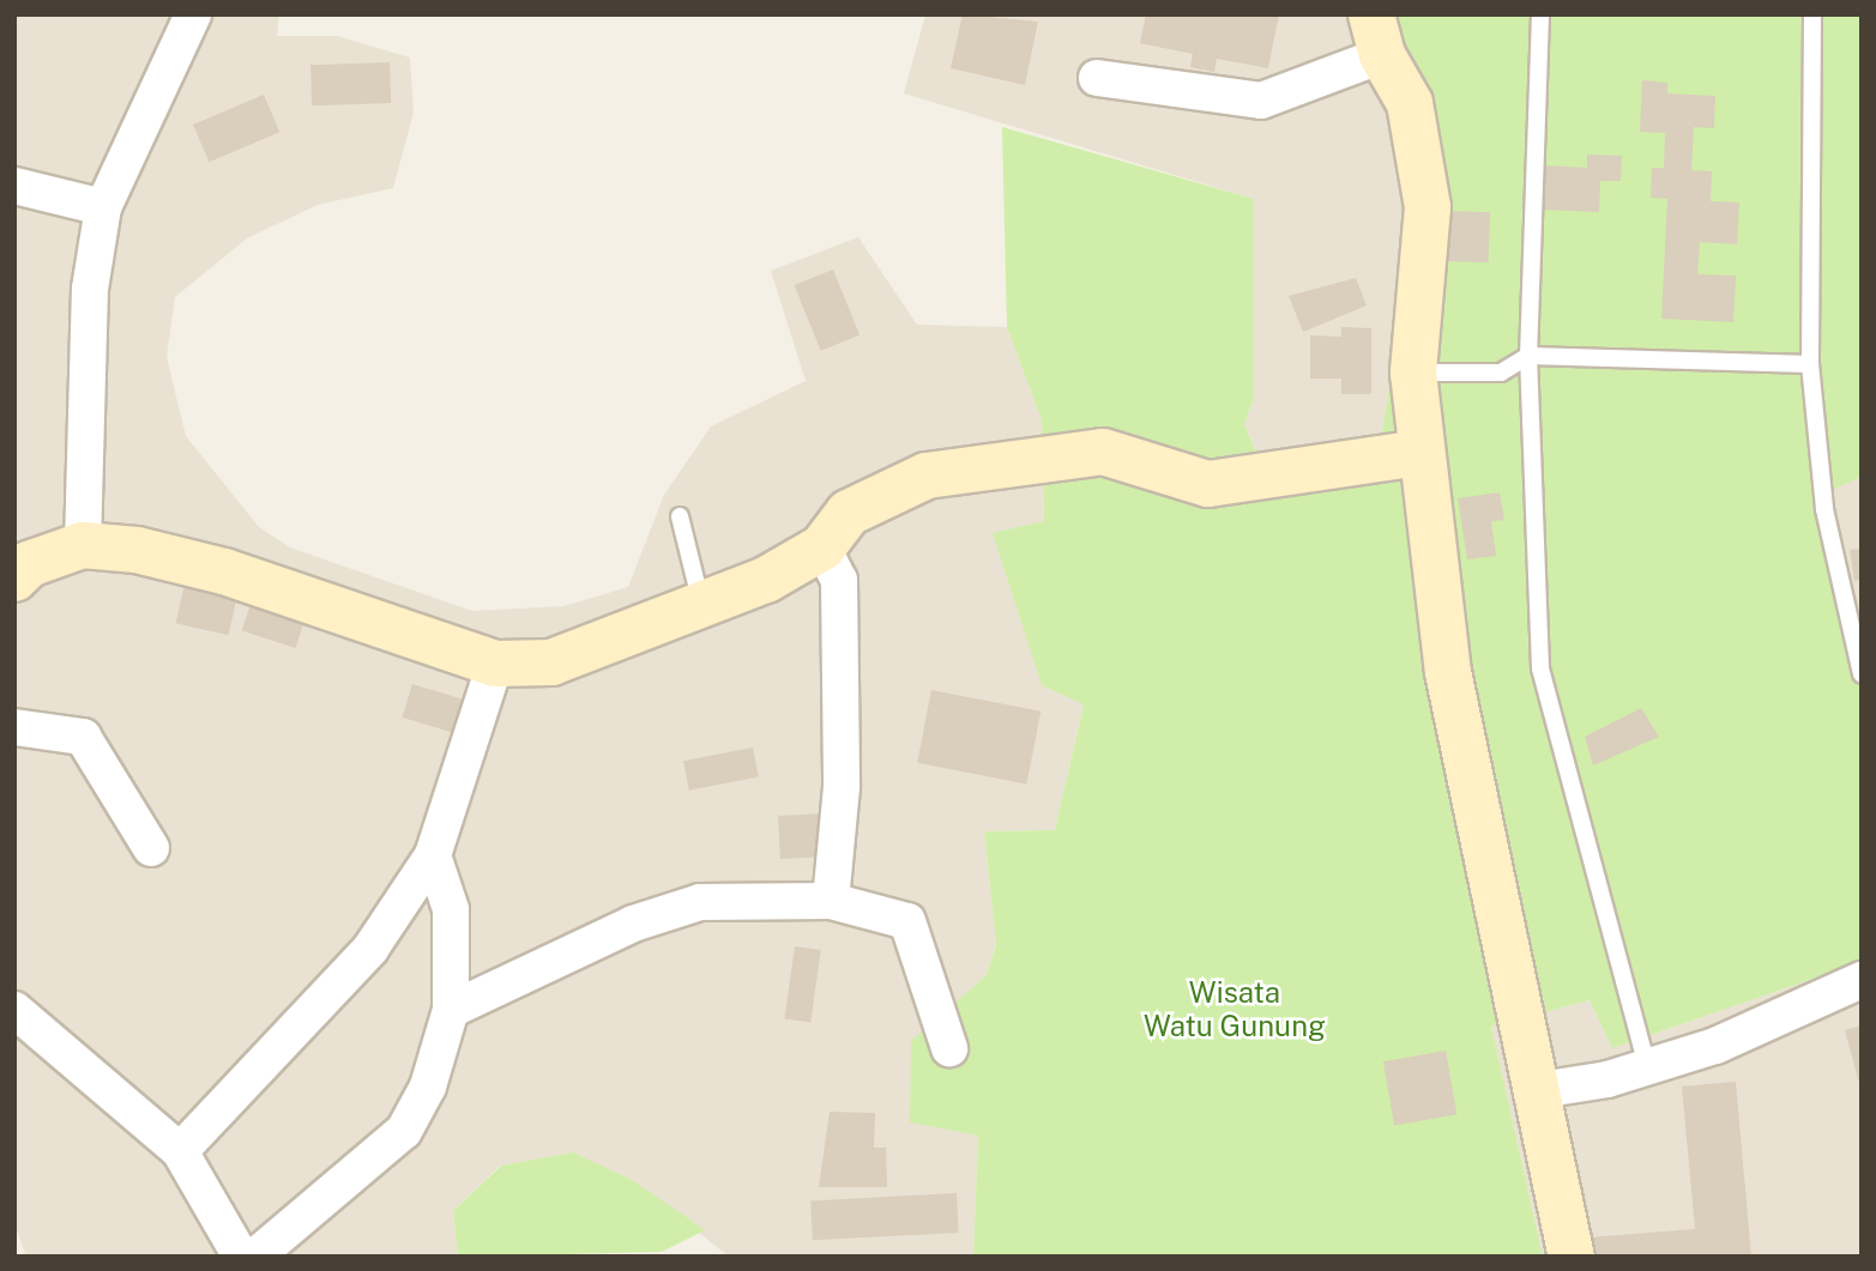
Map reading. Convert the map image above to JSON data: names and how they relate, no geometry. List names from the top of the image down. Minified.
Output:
{"parks":["Wisata Watu Gunung"]}
